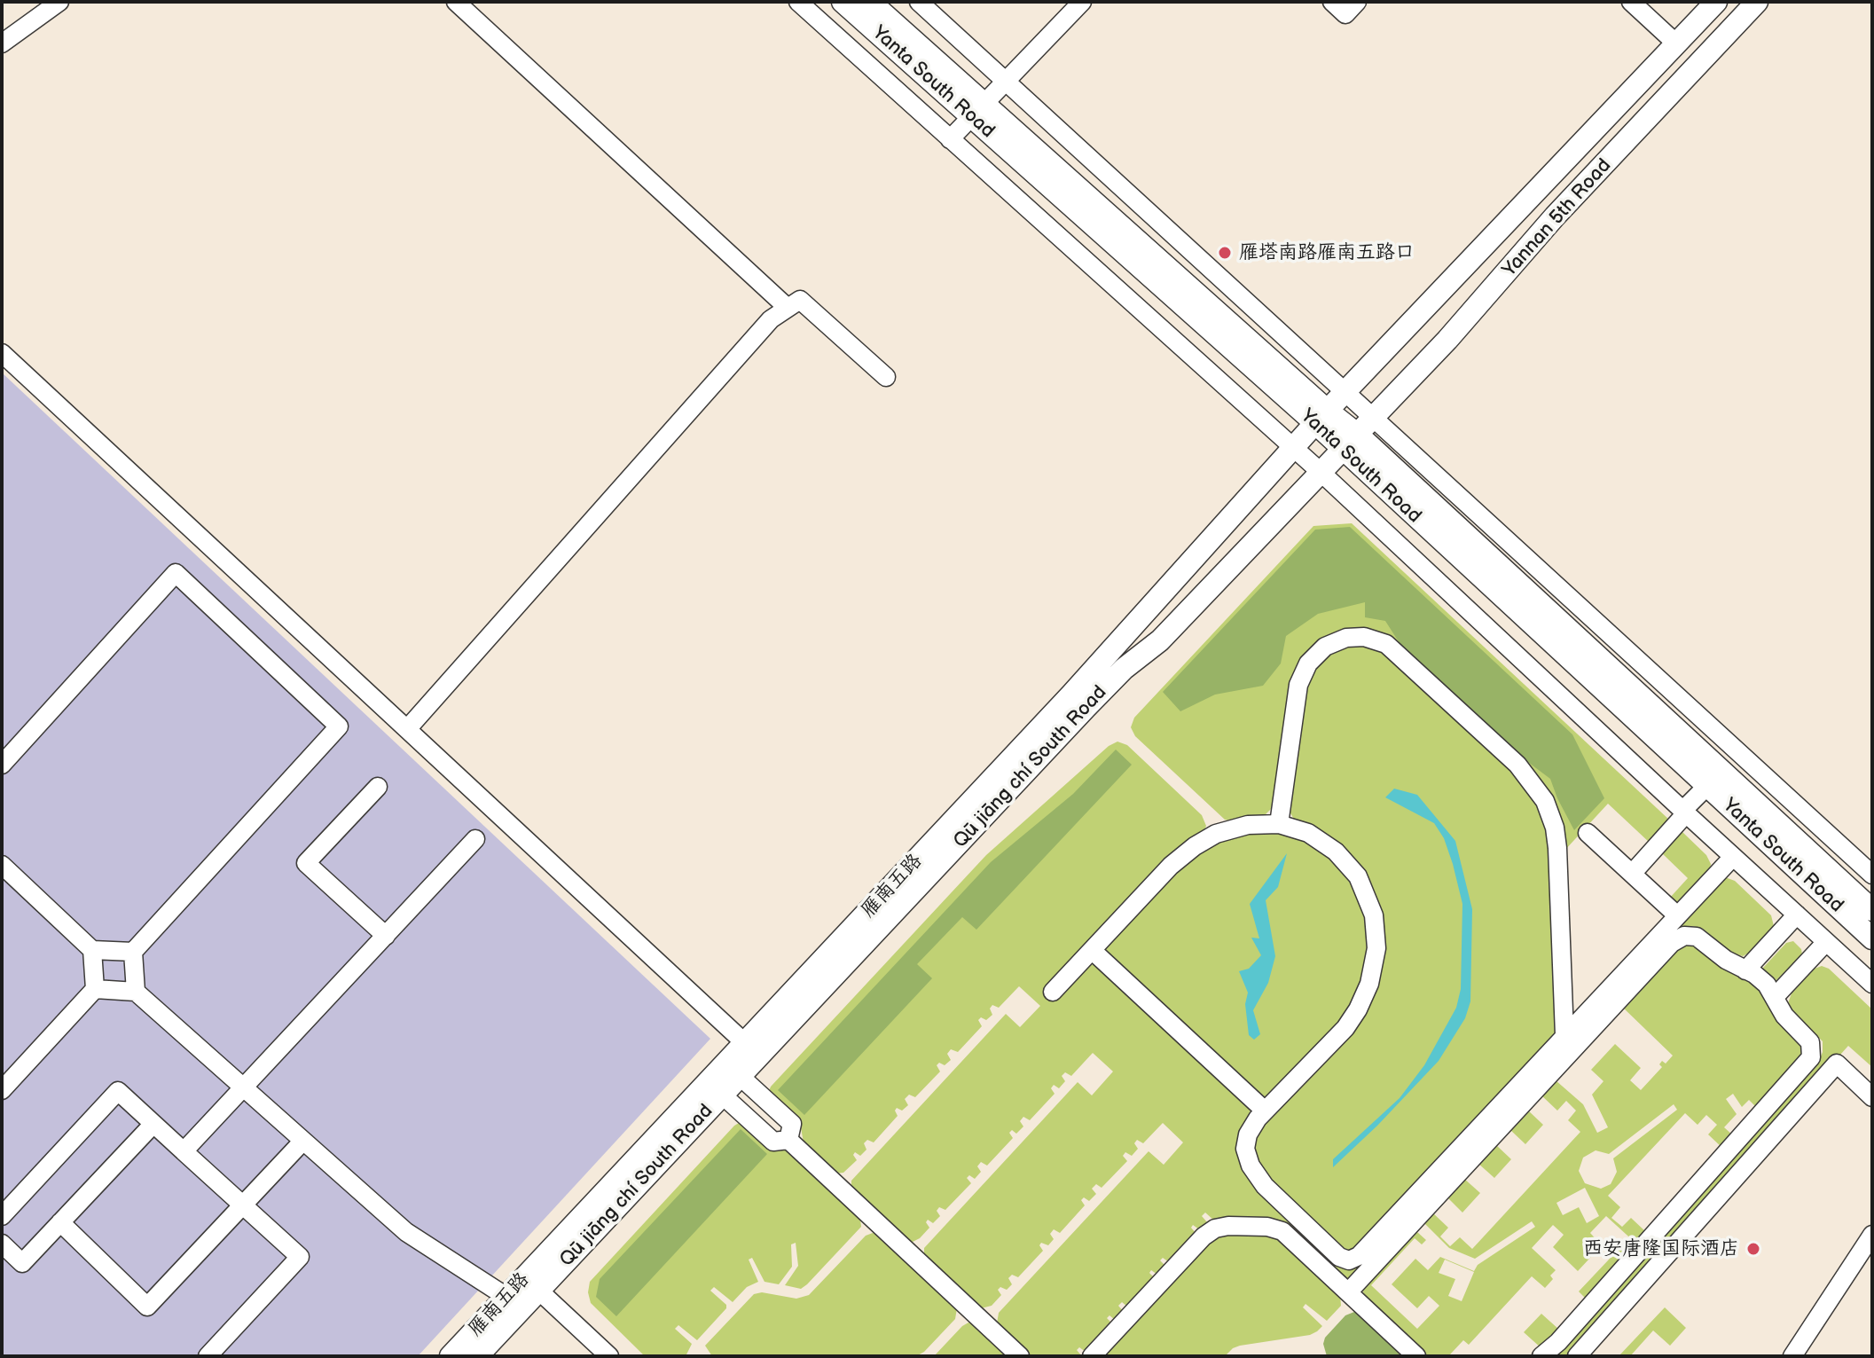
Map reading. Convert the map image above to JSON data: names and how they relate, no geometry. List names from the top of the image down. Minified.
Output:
{"streets":{"main road":["Yanta South Road","Yannan 5th Road","Qū jiāng chí South Road","雁南五路"]},"crossings":[["Yanta South Road","Yannan 5th Road"],["Yanta South Road","Qū jiāng chí South Road"],["Yanta South Road","雁南五路"],["Yannan 5th Road","Qū jiāng chí South Road"],["Yannan 5th Road","雁南五路"],["Qū jiāng chí South Road","雁南五路"]],"places":["雁塔南路雁南五路口","西安唐隆国际酒店"]}
